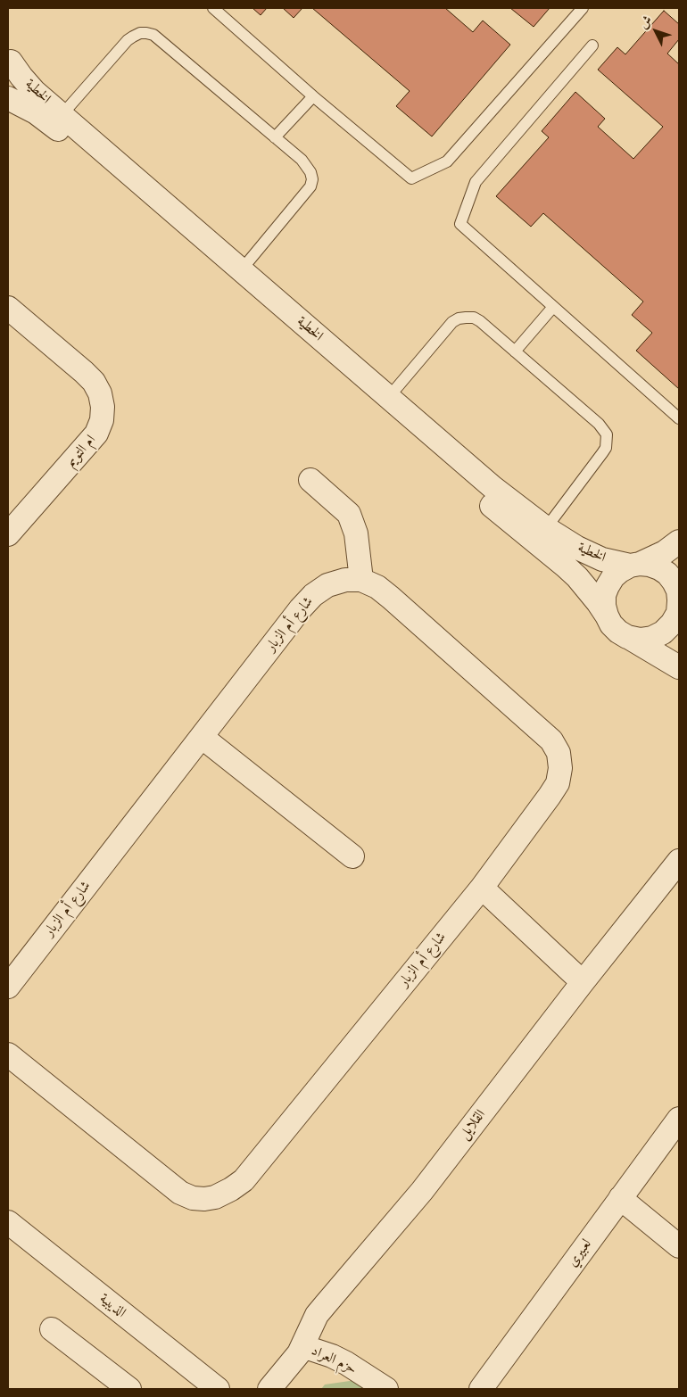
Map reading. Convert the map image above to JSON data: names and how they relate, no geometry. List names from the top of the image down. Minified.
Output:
{"streets":{"street":["الخطية","ام التويم","شارع أم الزبار","القلايل","لعبيري","الذيبية","حزم العراد"]},"crossings":[["القلايل","حزم العراد"]],"north":"top left"}
